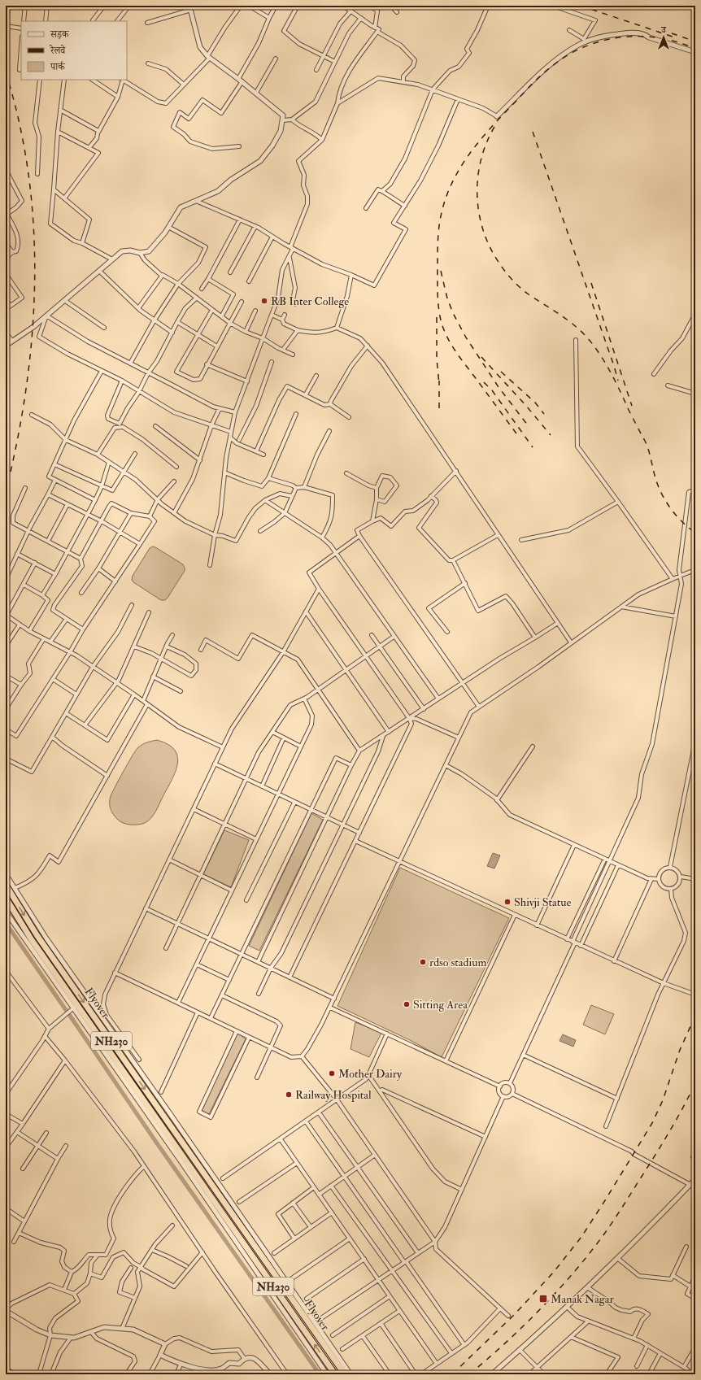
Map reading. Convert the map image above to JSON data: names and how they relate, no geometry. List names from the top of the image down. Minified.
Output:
{"streets":{"highway":["Flyover","NH230"]},"crossings":[["Flyover","NH230"]],"places":{"other":["RB Inter College","Shivji Statue","rdso stadium","Sitting Area","Mother Dairy","Railway Hospital"],"transit":["Manak Nagar"]},"legend":["सड़क","रेलवे","पार्क"],"north":"top"}
